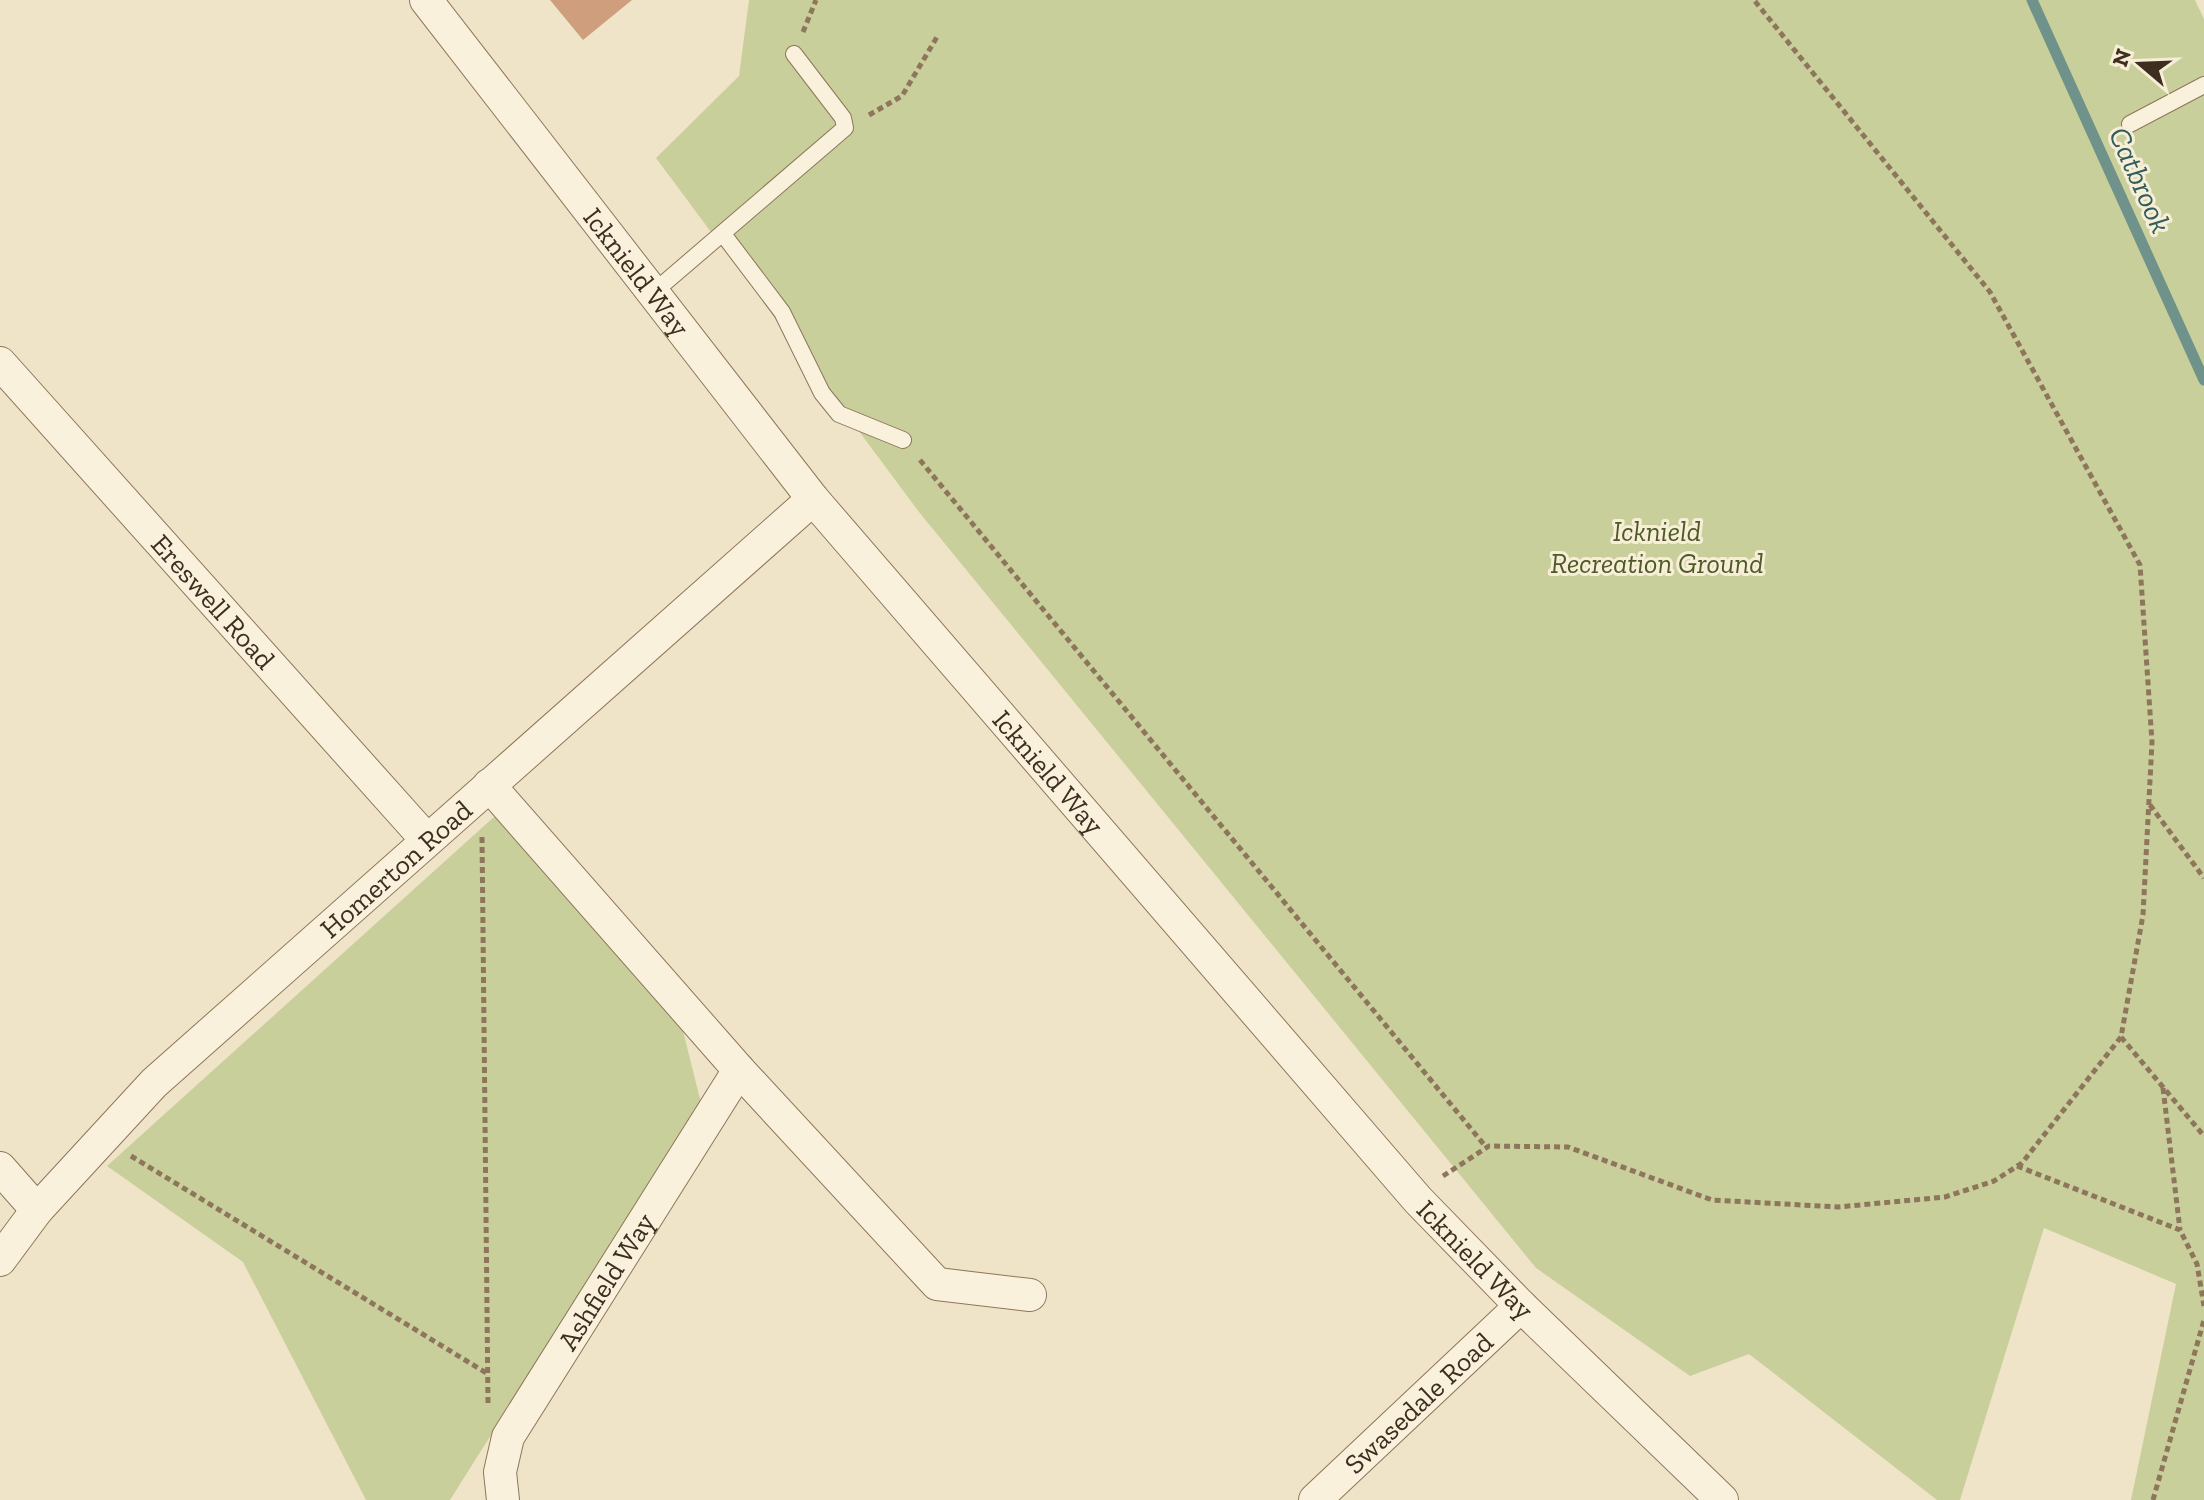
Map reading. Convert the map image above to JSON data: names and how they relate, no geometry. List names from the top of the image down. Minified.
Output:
{"streets":{"street":["Icknield Way","Ereswell Road","Homerton Road","Ashfield Way","Swasedale Road"]},"crossings":[["Icknield Way","Homerton Road"],["Icknield Way","Swasedale Road"],["Ereswell Road","Homerton Road"]],"water":["Catbrook"],"parks":["Icknield Recreation Ground"],"north":"left"}
